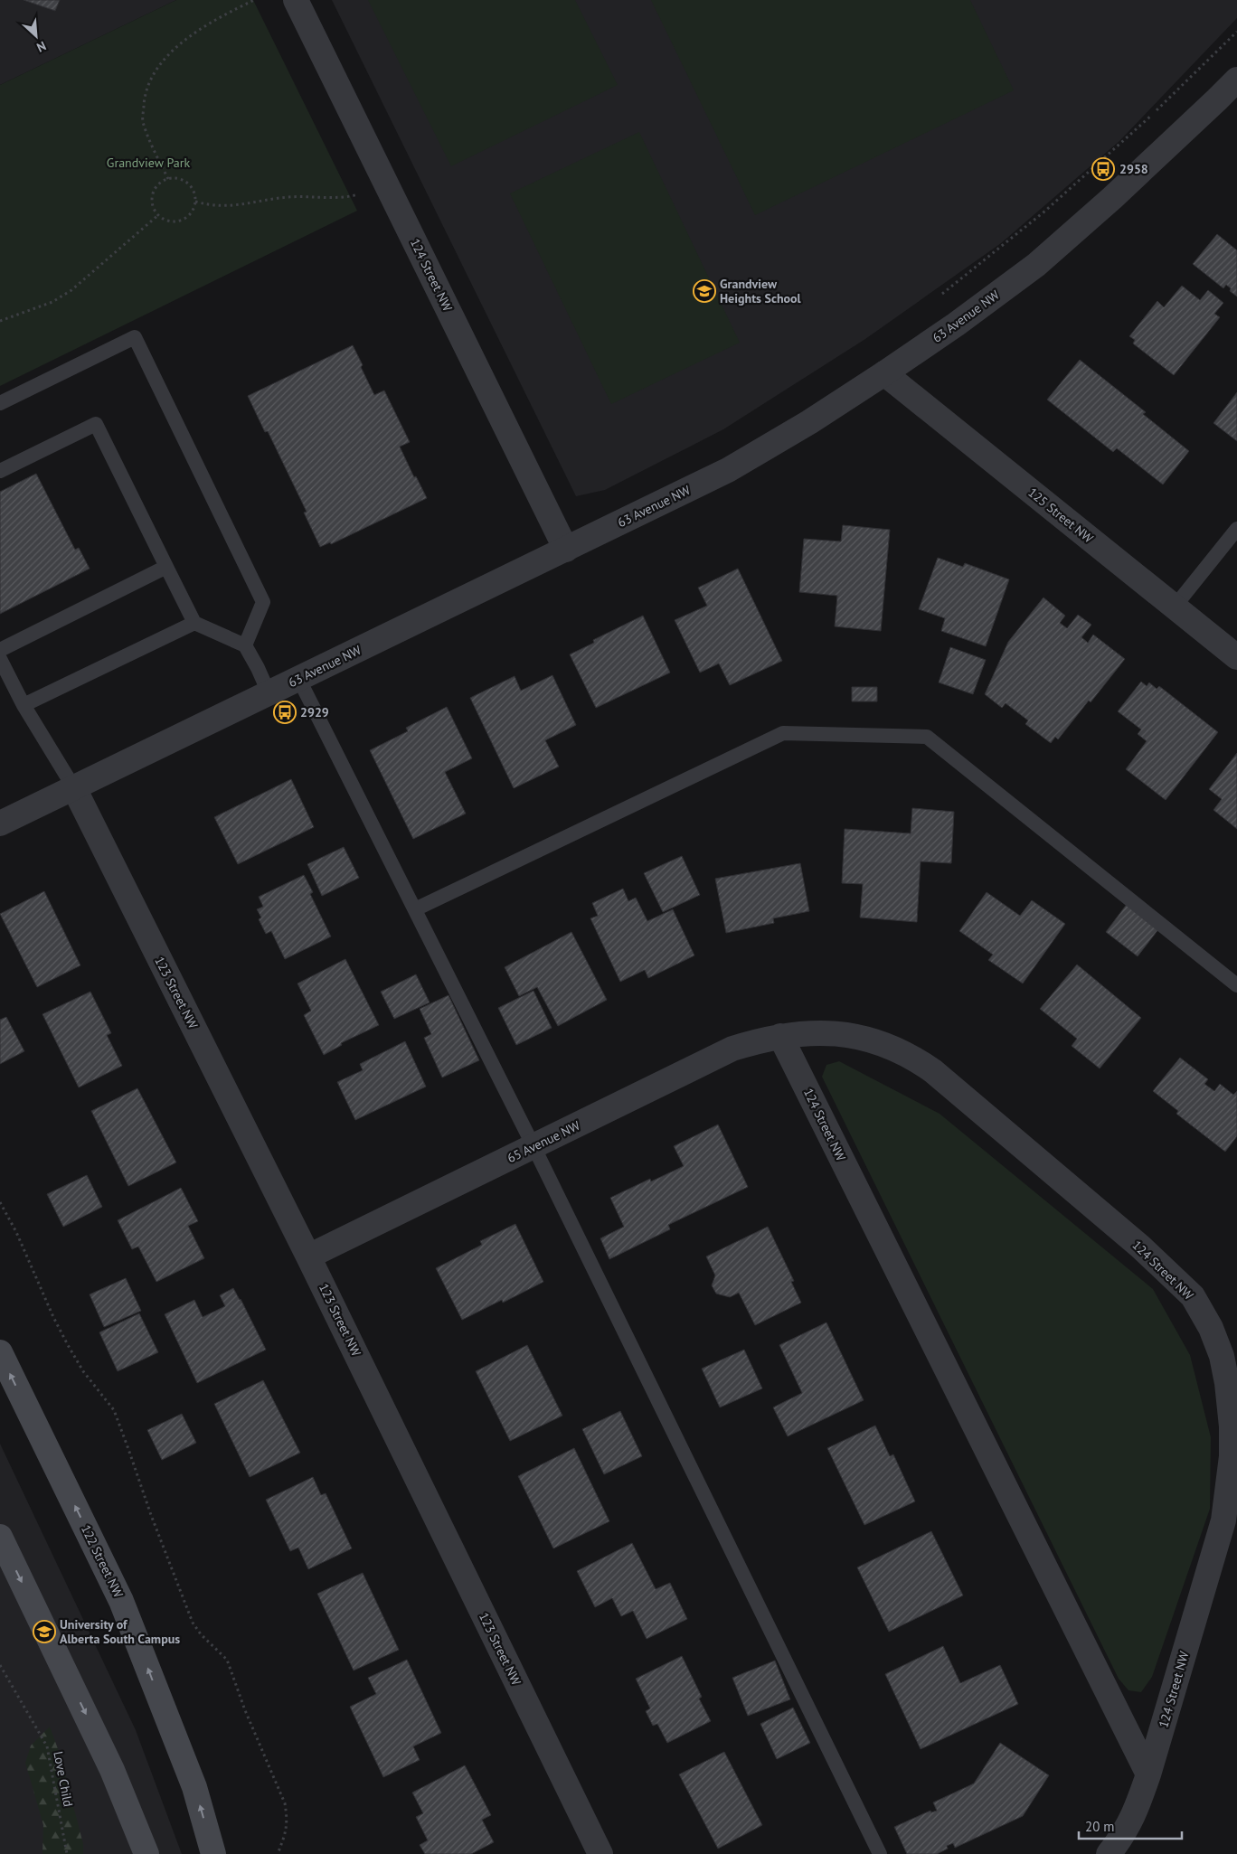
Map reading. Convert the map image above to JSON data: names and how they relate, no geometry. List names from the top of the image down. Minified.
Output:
{"streets":{"main road":["122 Street NW"],"street":["124 Street NW","63 Avenue NW","125 Street NW","123 Street NW","65 Avenue NW"],"path":["Love Child"]},"crossings":[["124 Street NW","63 Avenue NW"],["124 Street NW","65 Avenue NW"],["63 Avenue NW","125 Street NW"],["63 Avenue NW","123 Street NW"],["123 Street NW","65 Avenue NW"]],"parks":["Grandview Park"],"places":{"bus stop":["2958","2929"],"school or university":["Grandview Heights School","University of Alberta South Campus"]},"scale_bar":"20 m","north":"bottom right"}
